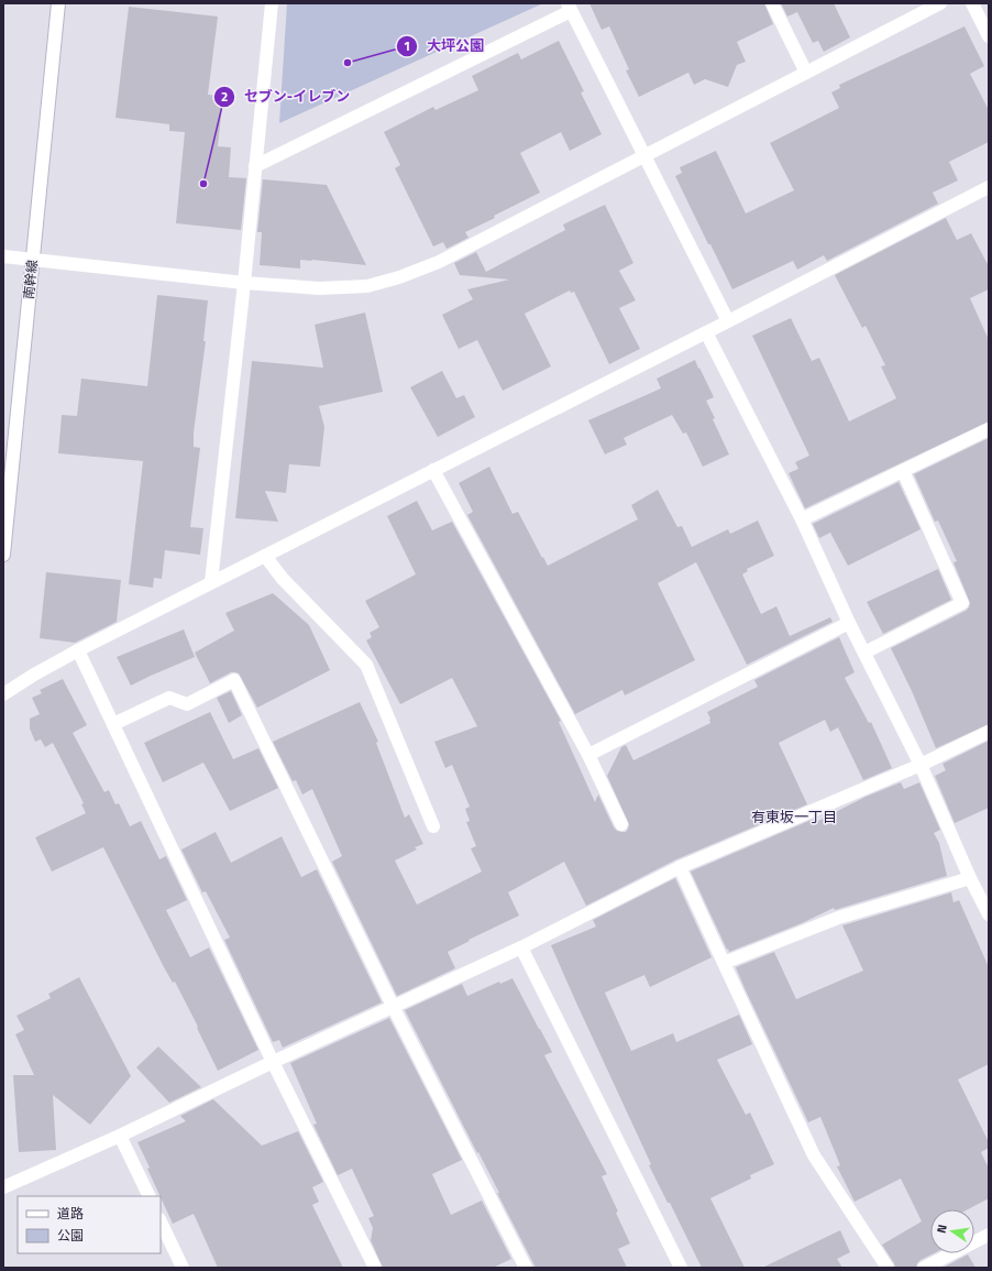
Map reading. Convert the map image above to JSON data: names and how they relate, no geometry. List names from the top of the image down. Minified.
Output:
{"streets":{"street":["南幹線"]},"districts":["有東坂一丁目"],"places":["大坪公園","セブン-イレブン"],"legend":["道路","公園"],"north":"left"}
